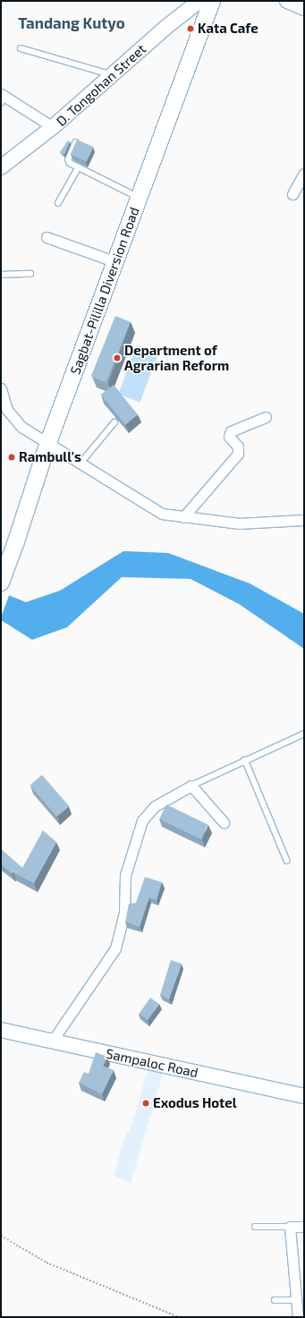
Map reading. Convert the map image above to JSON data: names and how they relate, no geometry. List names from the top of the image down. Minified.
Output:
{"streets":{"main road":["D. Tongohan Street","Sagbat-Pililla Diversion Road","Sampaloc Road"]},"districts":["Tandang Kutyo"],"places":["Kata Cafe","Department of Agrarian Reform","Rambull's","Exodus Hotel"]}
